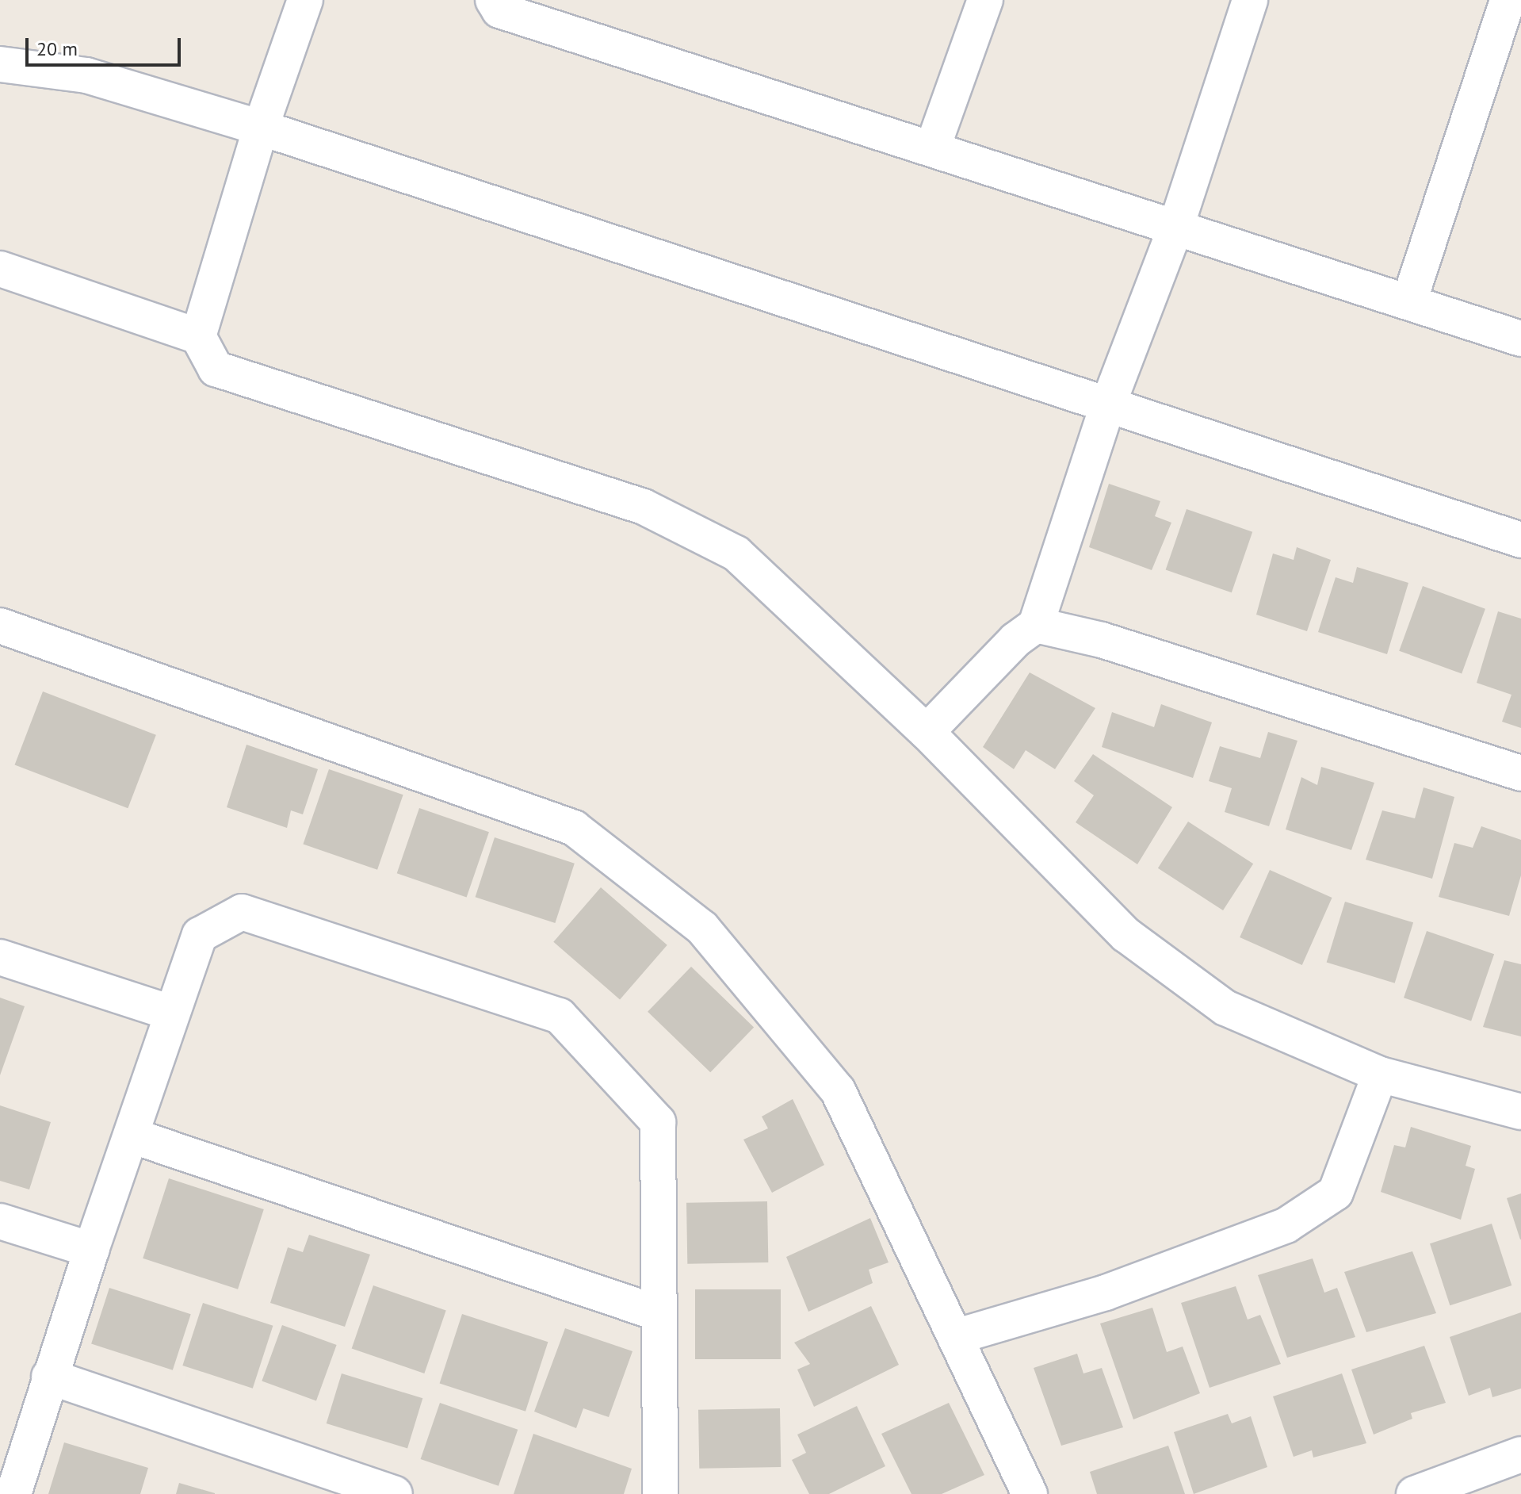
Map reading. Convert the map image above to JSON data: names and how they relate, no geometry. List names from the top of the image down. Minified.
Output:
{"scale_bar":"20 m"}
